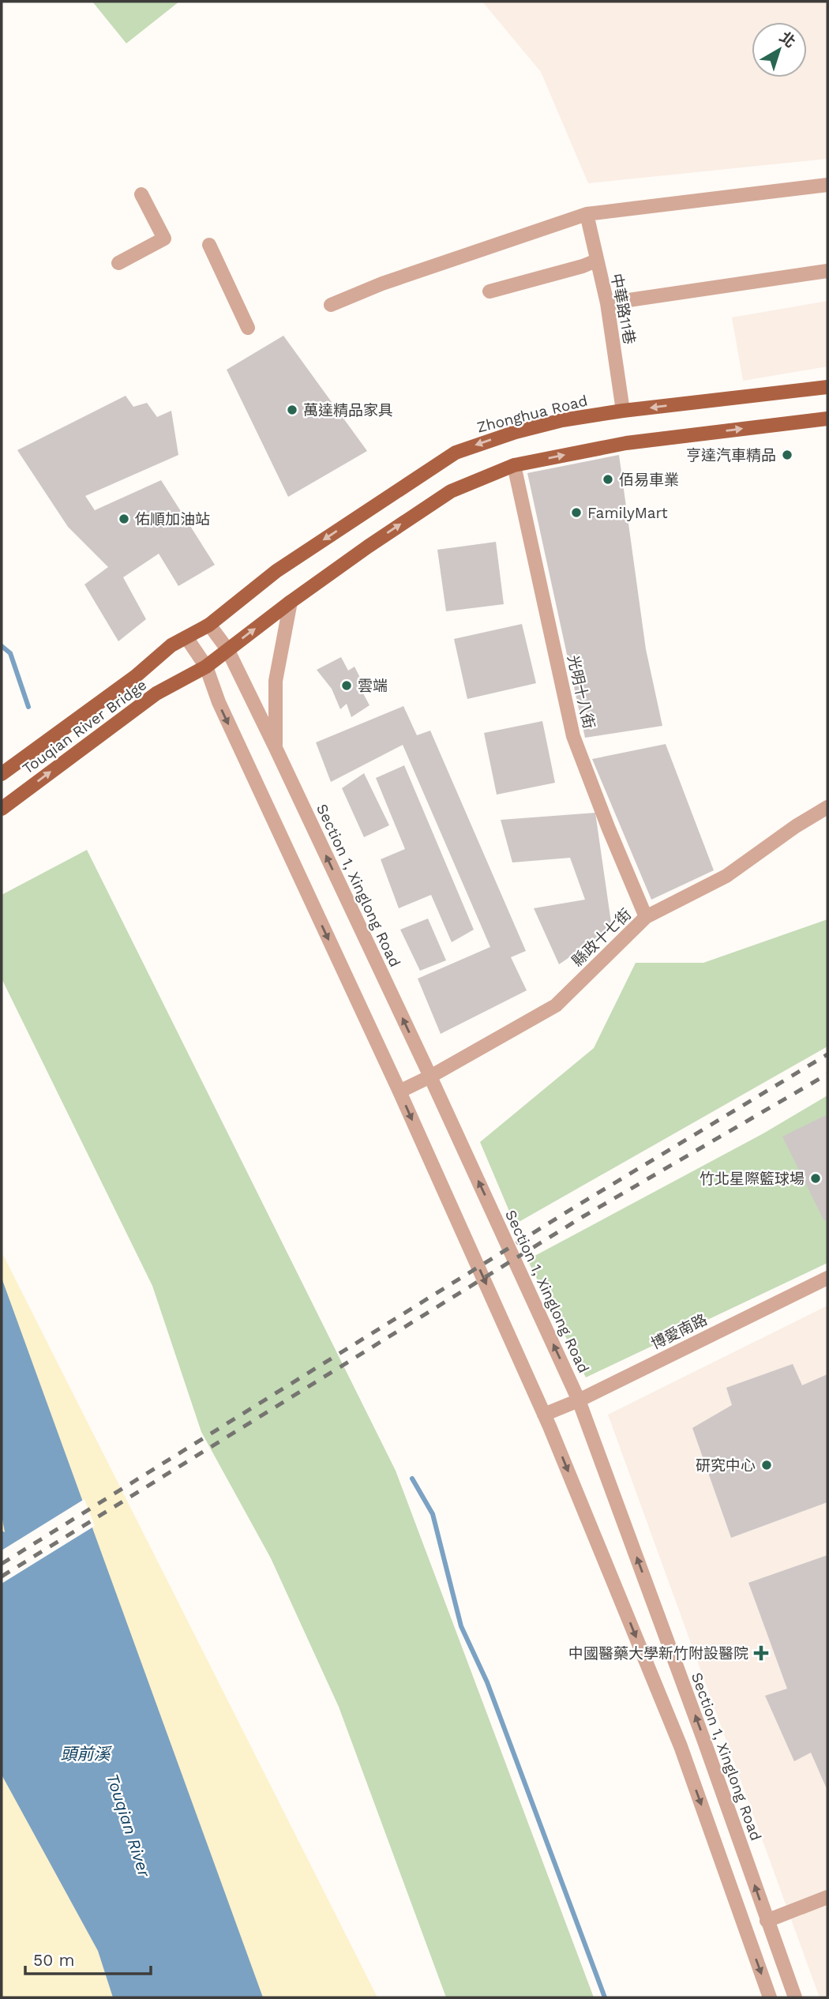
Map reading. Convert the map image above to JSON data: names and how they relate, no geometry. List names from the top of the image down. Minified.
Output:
{"streets":{"main road":["Zhonghua Road","Touqian River Bridge"],"street":["中華路11巷","光明十八街","Section 1, Xinglong Road","縣政十七街","博愛南路"]},"crossings":[["中華路11巷","Zhonghua Road"],["Zhonghua Road","Touqian River Bridge"],["Zhonghua Road","Section 1, Xinglong Road"],["光明十八街","縣政十七街"],["Section 1, Xinglong Road","縣政十七街"],["Section 1, Xinglong Road","博愛南路"]],"water":["頭前溪","Touqian River"],"places":{"other":["萬達精品家具","亨達汽車精品","佰易車業","FamilyMart","佑順加油站","雲端","竹北星際籃球場","研究中心"],"health":["中國醫藥大學新竹附設醫院"]},"scale_bar":"50 m","north":"top right"}
